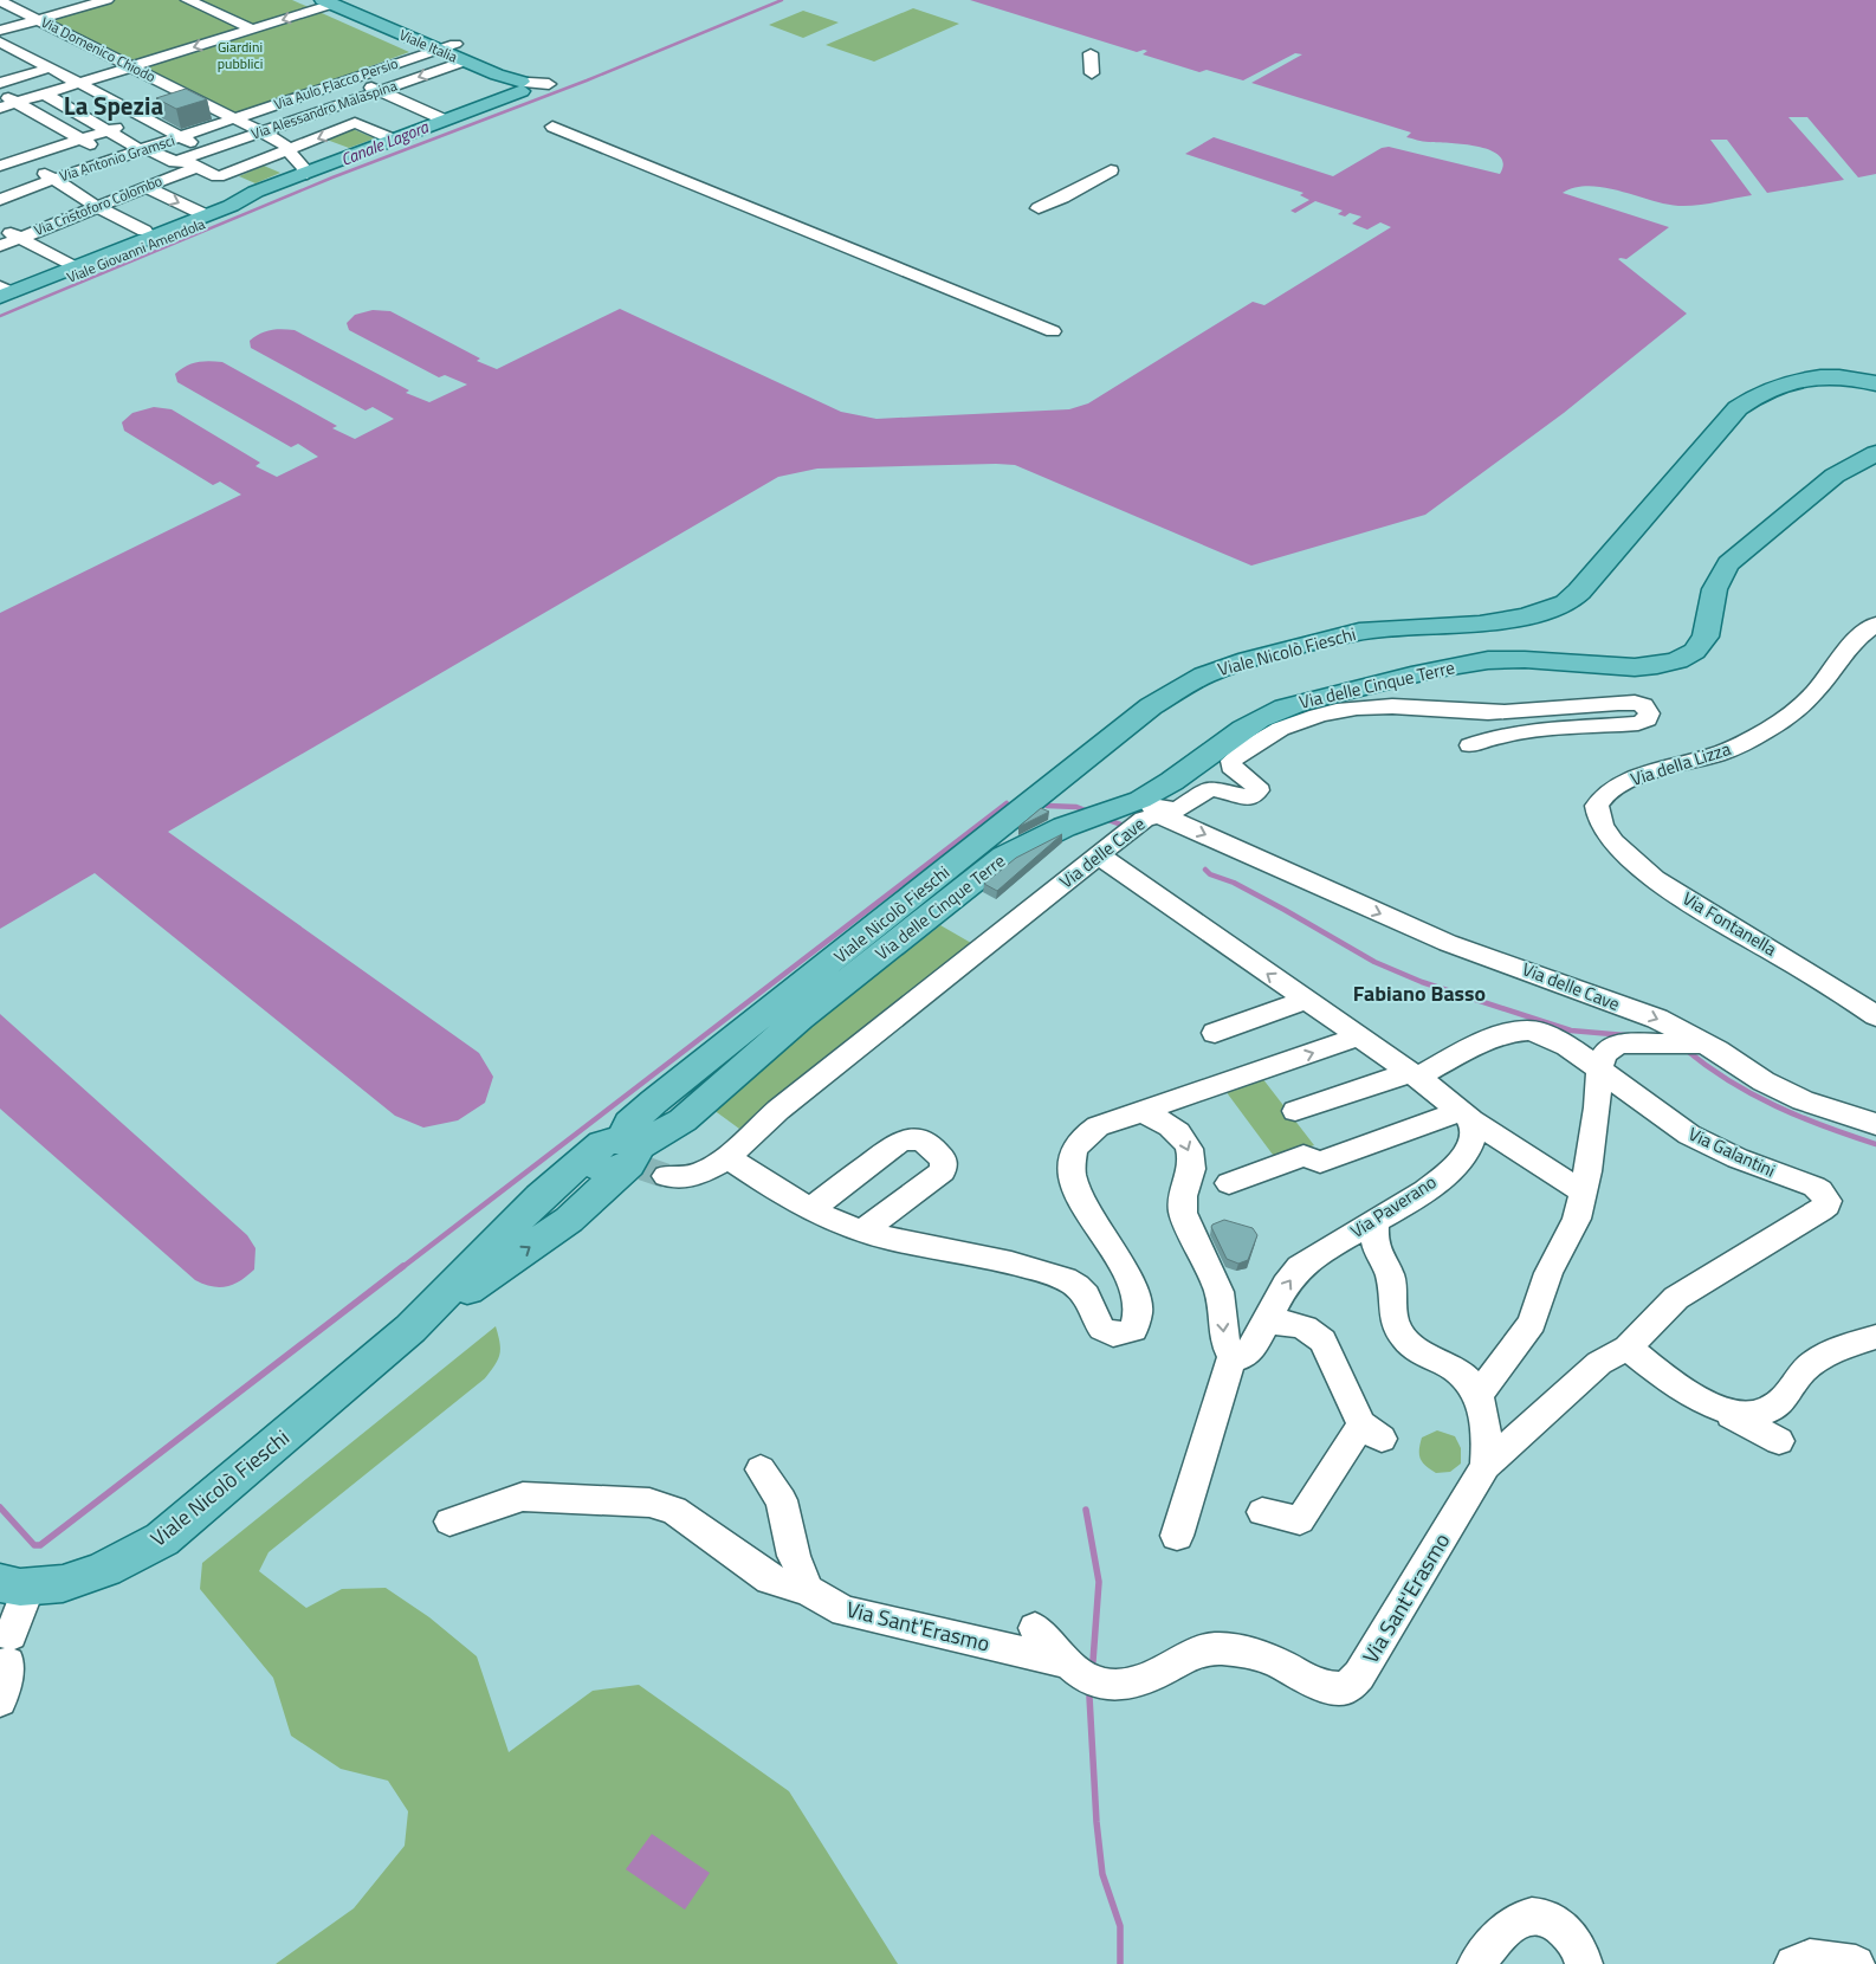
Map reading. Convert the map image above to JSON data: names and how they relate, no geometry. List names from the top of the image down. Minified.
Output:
{"streets":{"main road":["Viale Italia","Viale Giovanni Amendola","Viale Nicolò Fieschi","Via delle Cinque Terre"],"street":["Via Domenico Chiodo","Via Aulo Flacco Persio","Via Alessandro Malaspina","Via Antonio Gramsci","Via Cristoforo Colombo","Via della Lizza","Via delle Cave","Via Fontanella","Via Galantini","Via Paverano","Via Sant'Erasmo"]},"crossings":[["Viale Italia","Via Aulo Flacco Persio"],["Viale Italia","Via Alessandro Malaspina"],["Viale Italia","Viale Giovanni Amendola"],["Via Domenico Chiodo","Via Aulo Flacco Persio"],["Via Domenico Chiodo","Via Alessandro Malaspina"],["Via Domenico Chiodo","Via Antonio Gramsci"],["Via Aulo Flacco Persio","Via Antonio Gramsci"],["Via Alessandro Malaspina","Via Cristoforo Colombo"],["Viale Nicolò Fieschi","Via delle Cinque Terre"],["Viale Nicolò Fieschi","Via delle Cave"],["Via delle Cinque Terre","Via delle Cave"],["Via della Lizza","Via Fontanella"],["Via delle Cave","Via Galantini"],["Via Galantini","Via Sant'Erasmo"]],"districts":["La Spezia","Fabiano Basso"],"water":["Canale Lagora"],"parks":["Giardini pubblici"]}
